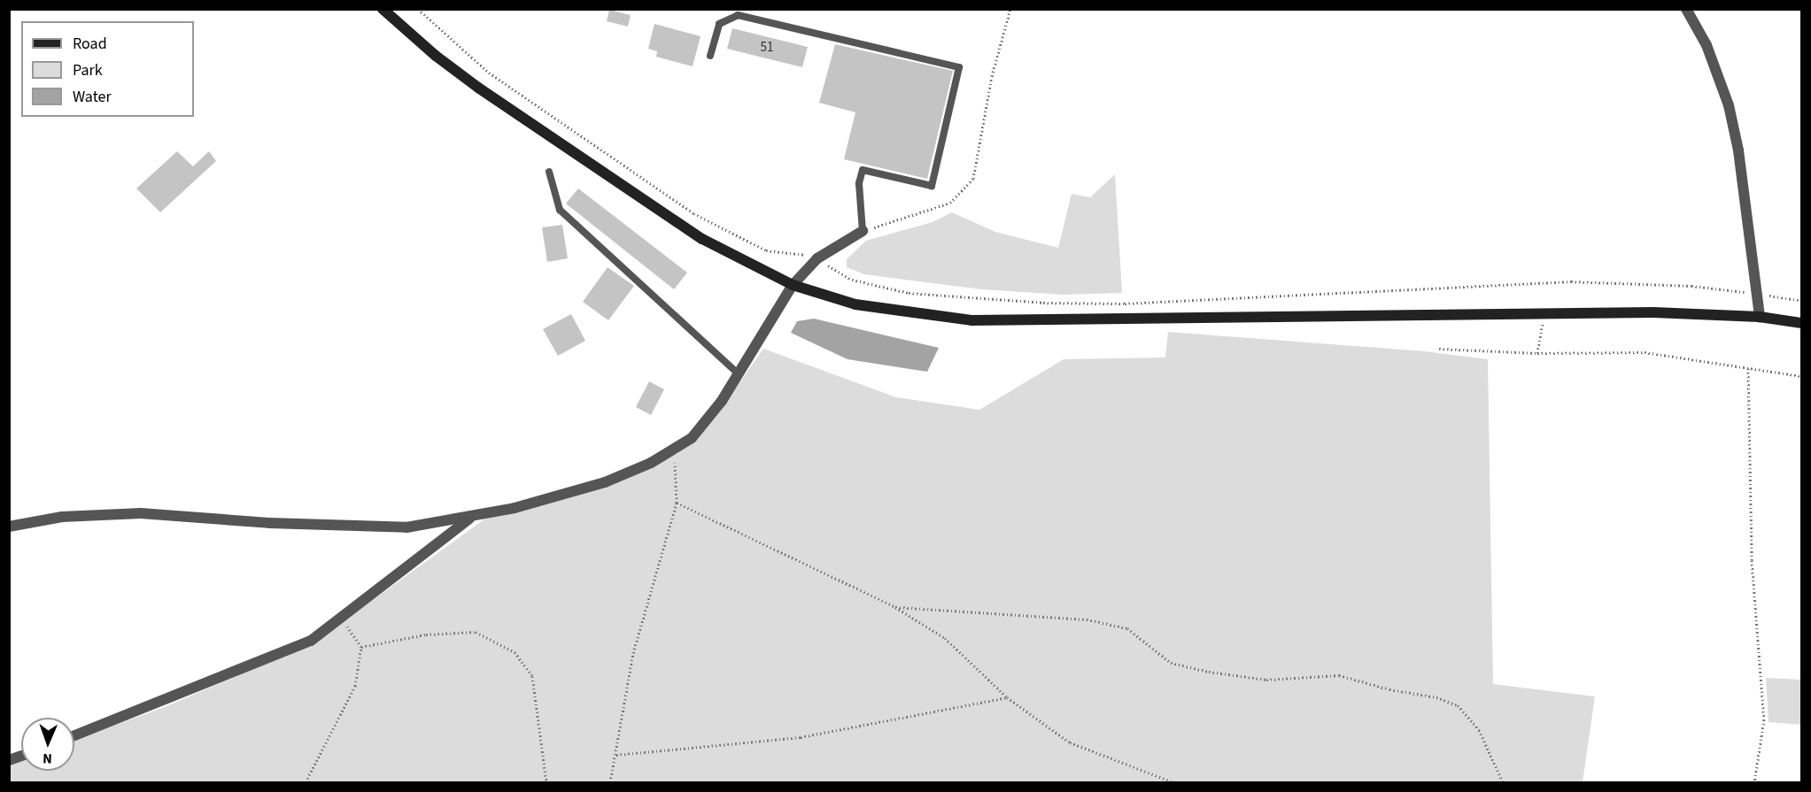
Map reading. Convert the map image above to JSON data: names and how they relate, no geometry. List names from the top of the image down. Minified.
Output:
{"house_numbers":["51"],"legend":["Road","Park","Water"],"north":"bottom"}
